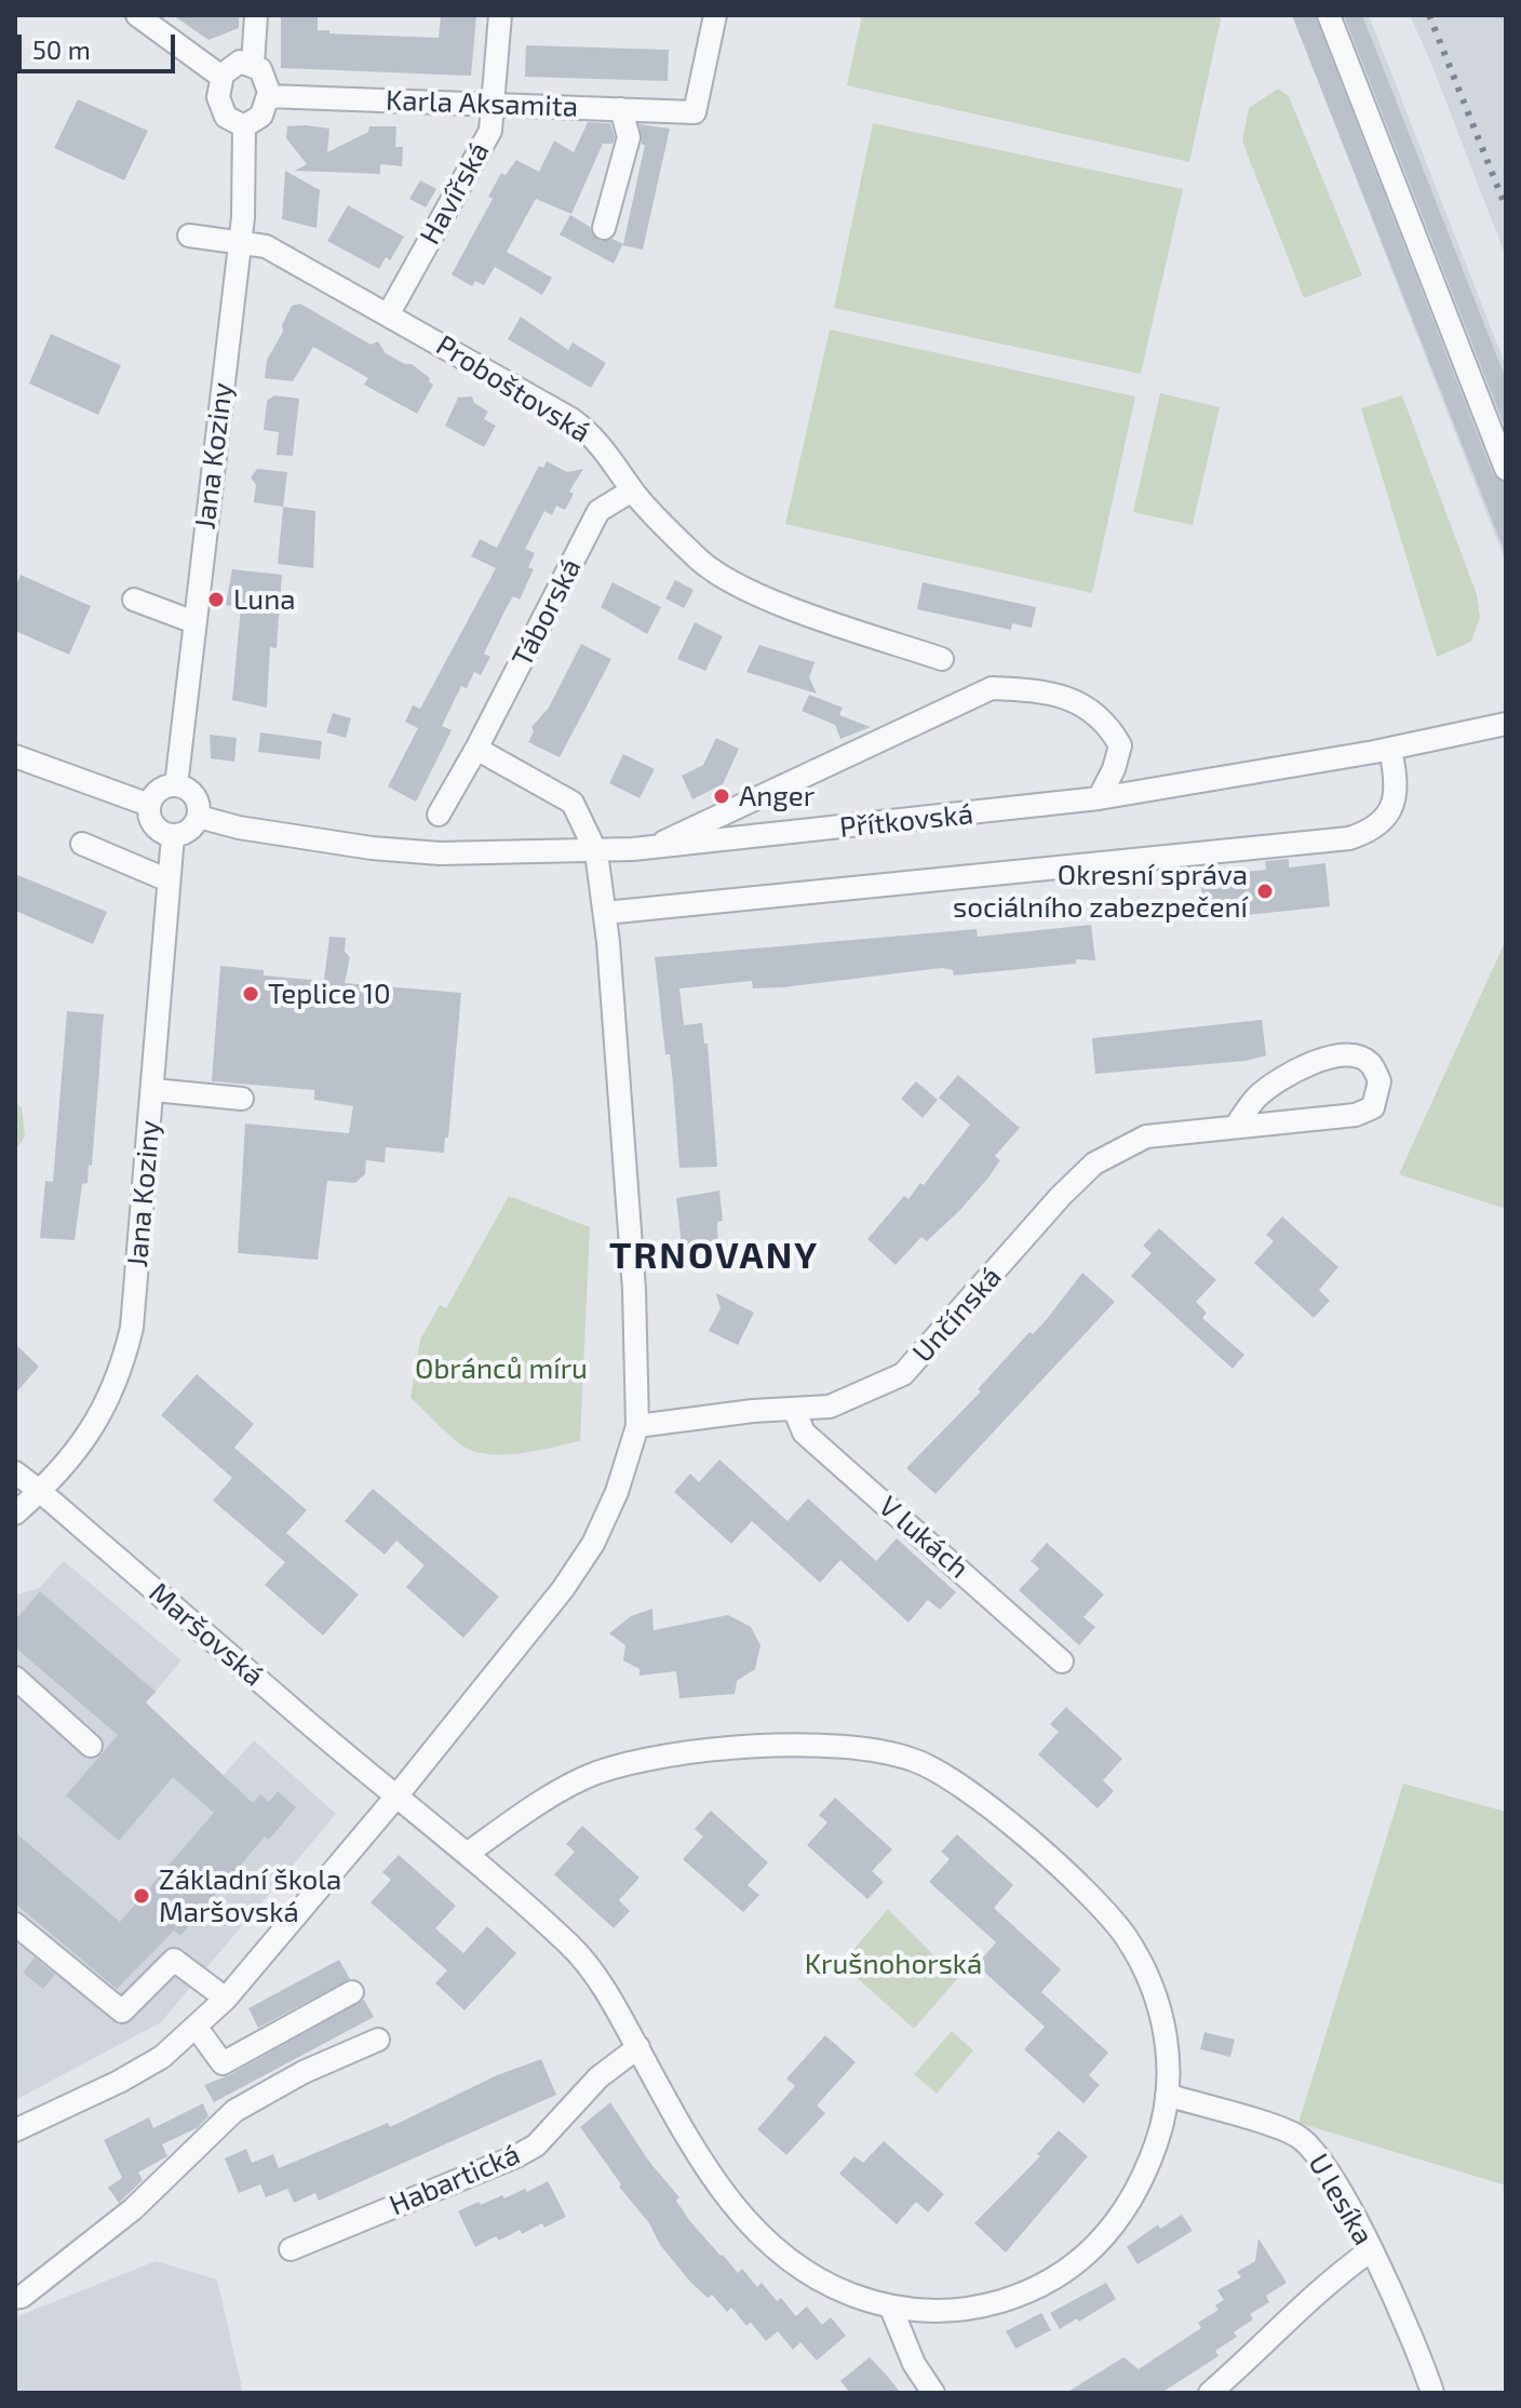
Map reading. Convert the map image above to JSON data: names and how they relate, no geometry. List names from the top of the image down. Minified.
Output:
{"streets":{"street":["Karla Aksamita","Havířská","Proboštovská","Jana Koziny","Táborská","Přítkovská","Unčínská","V lukách","Maršovská","Habartická","U lesíka"]},"crossings":[["Karla Aksamita","Havířská"],["Karla Aksamita","Jana Koziny"],["Havířská","Proboštovská"],["Proboštovská","Jana Koziny"],["Proboštovská","Táborská"],["Jana Koziny","Přítkovská"],["Jana Koziny","Maršovská"],["Unčínská","V lukách"]],"districts":["TRNOVANY"],"parks":["Obránců míru","Krušnohorská"],"places":["Luna","Anger","Okresní správa sociálního zabezpečení","Teplice 10","Základní škola Maršovská"],"scale_bar":"50 m"}
